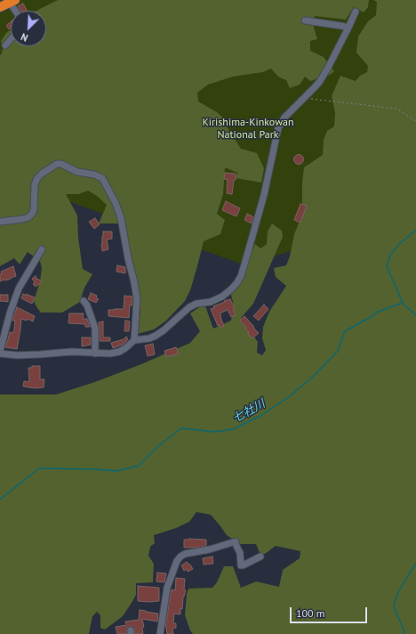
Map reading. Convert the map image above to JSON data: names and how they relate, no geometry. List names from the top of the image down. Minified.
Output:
{"water":["七社川"],"parks":["Kirishima-Kinkowan National Park"],"scale_bar":"100 m","north":"bottom left"}
